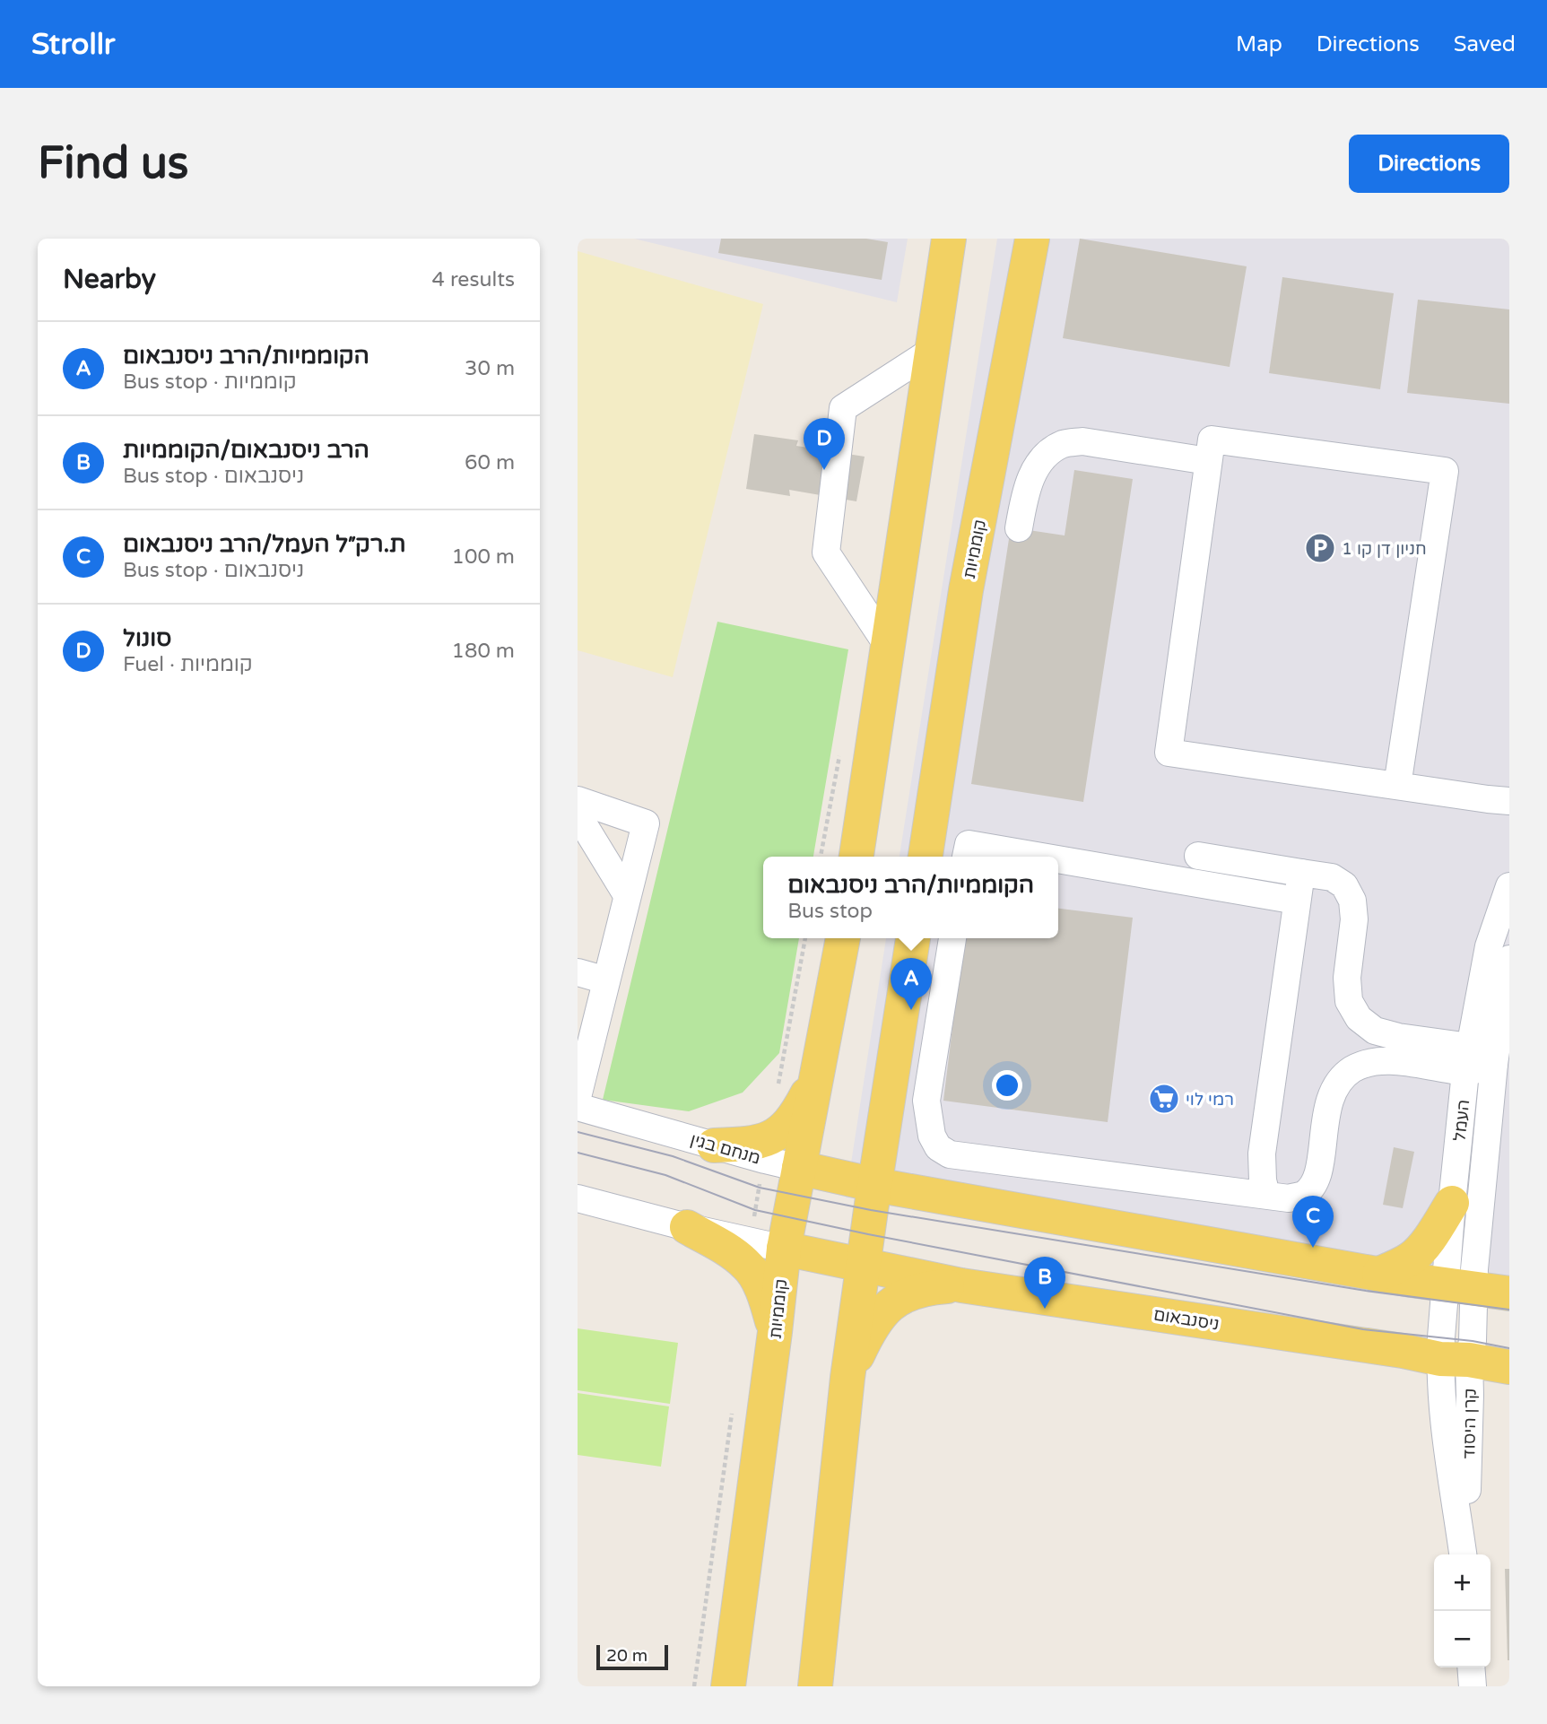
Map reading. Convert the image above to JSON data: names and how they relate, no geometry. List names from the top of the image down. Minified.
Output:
{"streets":{"main road":["קוממיות","מנחם בגין","ניסנבאום"],"street":["העמל","קרן היסוד"]},"crossings":[["קוממיות","מנחם בגין"],["העמל","קרן היסוד"],["ניסנבאום","קרן היסוד"]],"places":{"parking":["חניון דן קו 1"],"supermarket":["רמי לוי"]},"scale_bar":"20 m","page":{"header":"Strollr","nav":["Map","Directions","Saved"],"buttons":"Directions","title":"Find us","heading":["Nearby","4 results"],"list":[{"mark":"A","name":"הקוממיות/הרב ניסנבאום","note":"Bus stop · קוממיות","value":"30 m"},{"mark":"B","name":"הרב ניסנבאום/הקוממיות","note":"Bus stop · ניסנבאום","value":"60 m"},{"mark":"C","name":"ת.רק״ל העמל/הרב ניסנבאום","note":"Bus stop · ניסנבאום","value":"100 m"},{"mark":"D","name":"סונול","note":"Fuel · קוממיות","value":"180 m"}],"pins":["D","A","C","B"],"popup":["הקוממיות/הרב ניסנבאום","Bus stop"],"map_buttons":["+","−"],"scale":"20 m"}}
